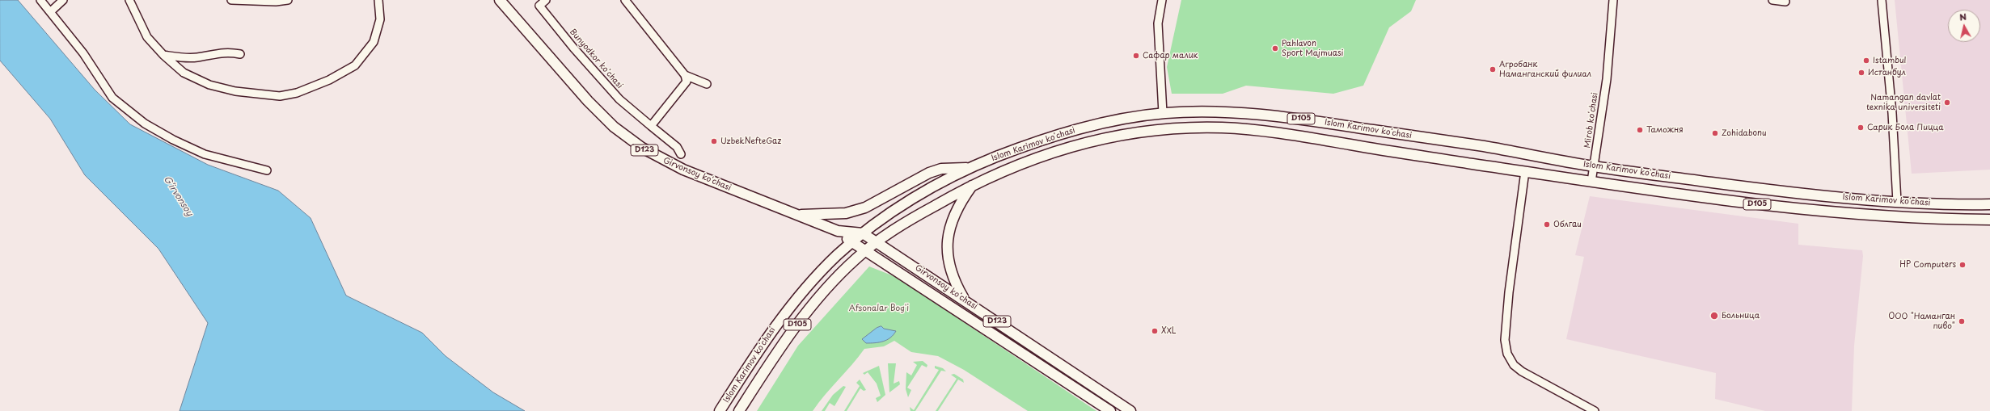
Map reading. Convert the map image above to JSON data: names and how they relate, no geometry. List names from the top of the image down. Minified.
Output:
{"streets":{"main road":["D105","Islom Karimov koʻchasi","D123","Girvonsoy koʻchasi"],"street":["Bunyodkor koʻchasi","Mirob koʻchasi"]},"crossings":[["Mirob koʻchasi","Islom Karimov koʻchasi"],["Islom Karimov koʻchasi","D123"],["Islom Karimov koʻchasi","Girvonsoy koʻchasi"],["D123","Girvonsoy koʻchasi"]],"water":["G‘irvonsoy"],"parks":["Afsonalar Bog'i"],"places":["Pahlavon Sport Majmuasi","Сафар малик","Istambul","Агробанк Наманганский филиал","Истанбул","Namangan davlat texnika universiteti","Сарик Бола Пицца","Таможня","Zohidabonu","UzbekNefteGaz","Облгаи","HP Computers","Больница","ООО \"Наманган пиво\"","XXL"],"north":"top"}
